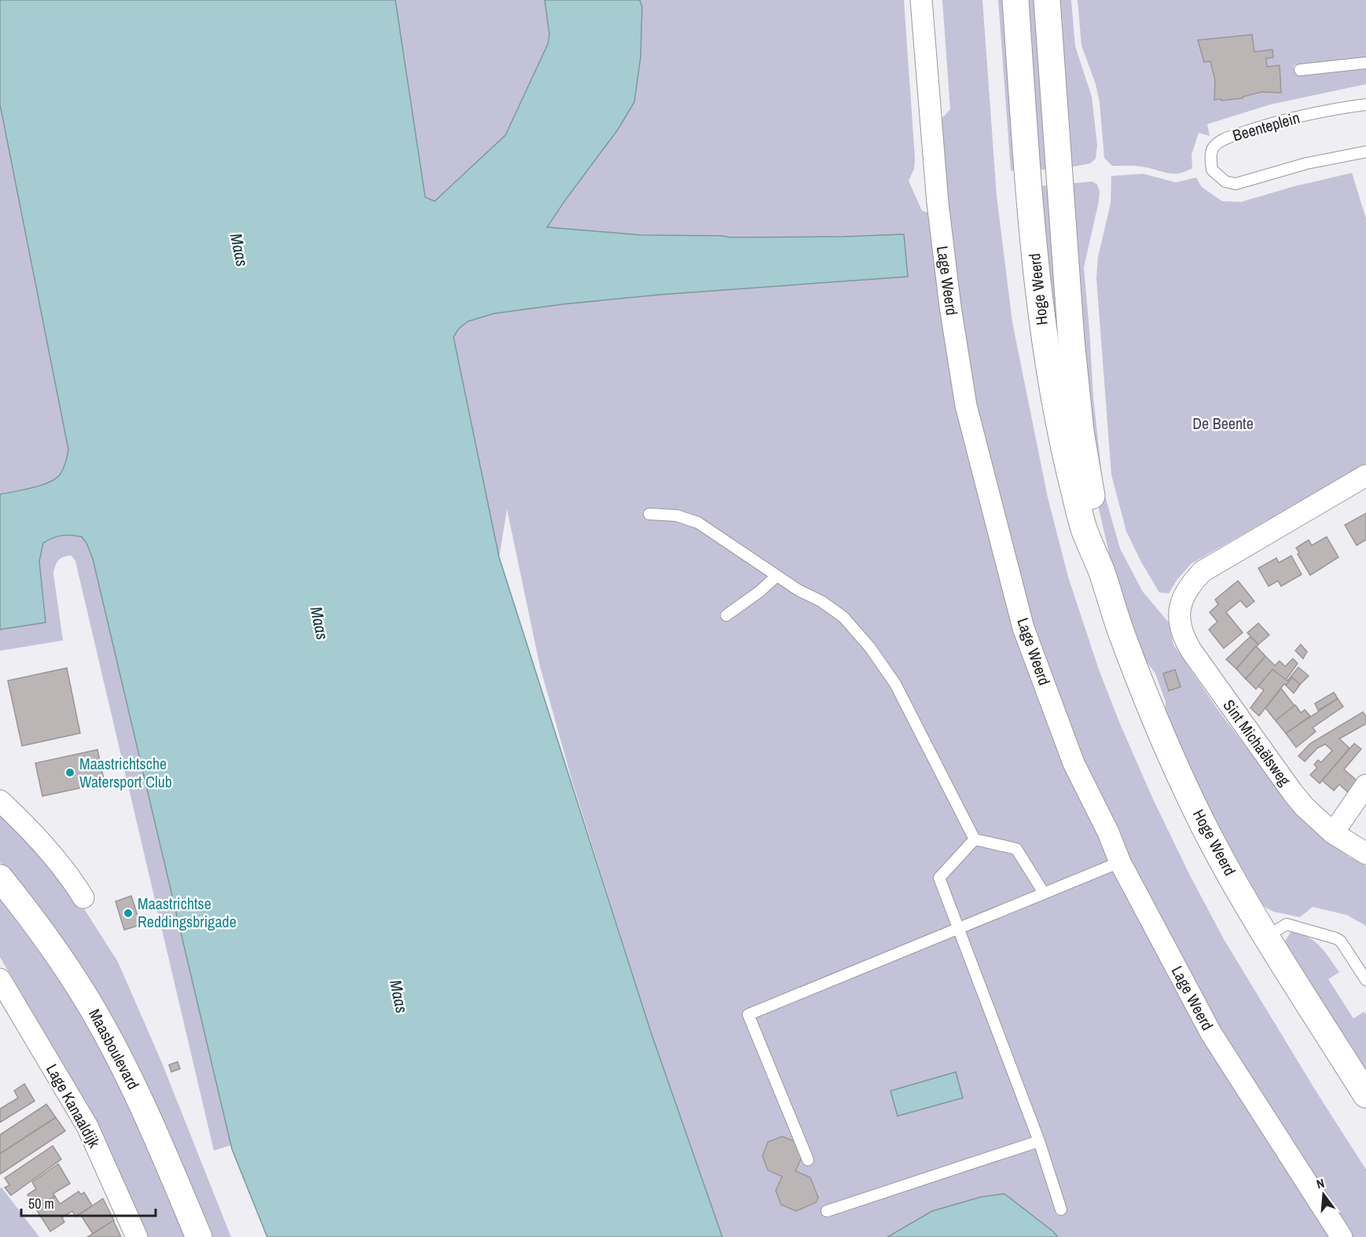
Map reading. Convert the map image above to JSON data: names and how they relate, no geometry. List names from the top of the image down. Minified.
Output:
{"streets":{"main road":["Hoge Weerd","Maasboulevard"],"street":["Lage Weerd","Sint Michaëlsweg","Lage Kanaaldijk"],"lane":["Beenteplein"]},"water":["Maas"],"parks":["De Beente"],"places":["Maastrichtsche Watersport Club","Maastrichtse Reddingsbrigade"],"scale_bar":"50 m","north":"top"}
